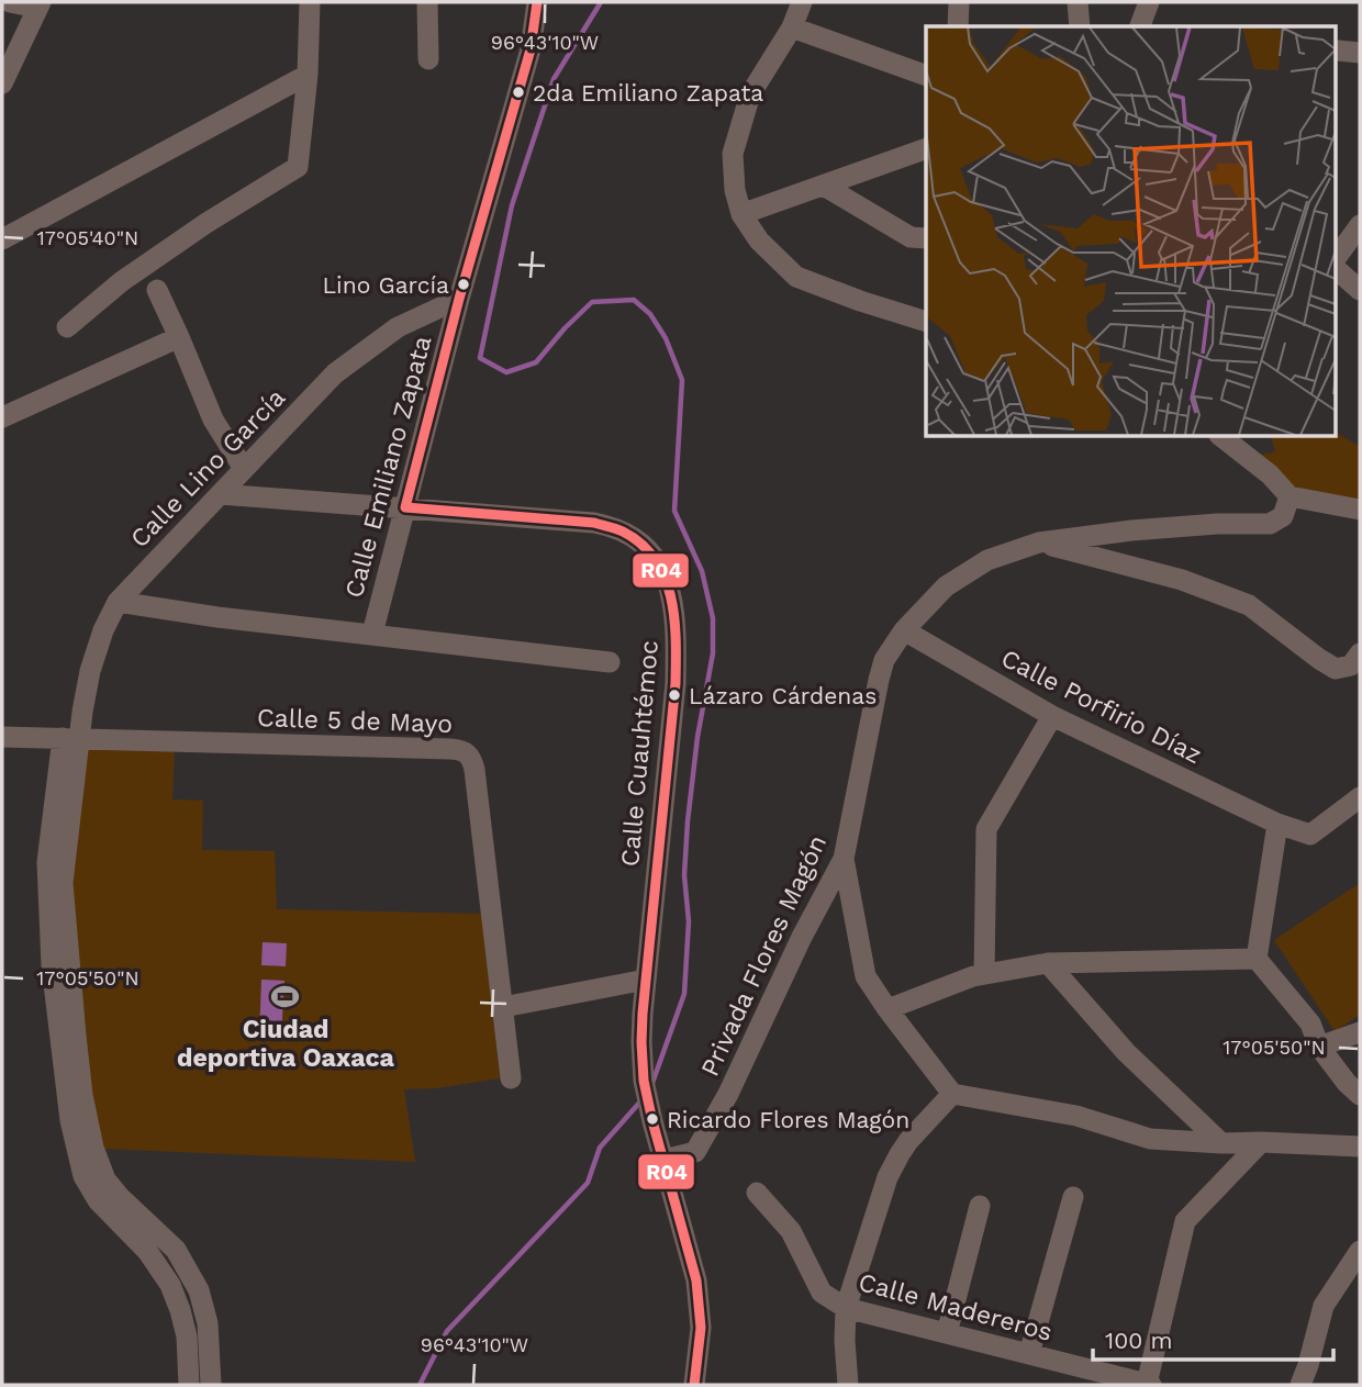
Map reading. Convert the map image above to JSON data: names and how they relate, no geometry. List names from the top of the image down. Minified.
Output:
{"streets":{"street":["Calle Emiliano Zapata","Calle Lino García","Calle Porfirio Díaz","Calle 5 de Mayo","Calle Cuauhtémoc","Privada Flores Magón","Calle Madereros"]},"crossings":[["Calle Emiliano Zapata","Calle Lino García"],["Calle Emiliano Zapata","Calle Cuauhtémoc"],["Calle Lino García","Calle 5 de Mayo"],["Calle Lino García","Calle Cuauhtémoc"],["Calle Porfirio Díaz","Privada Flores Magón"],["Calle Cuauhtémoc","Privada Flores Magón"]],"places":{"other":["2da Emiliano Zapata","Lino García","Lázaro Cárdenas","Ricardo Flores Magón"],"sports":["Ciudad deportiva Oaxaca"]},"lines":["transit line R04"],"scale_bar":"100 m","coordinates":["96°43'10\"W","17°05'40\"N","17°05'50\"N"]}
